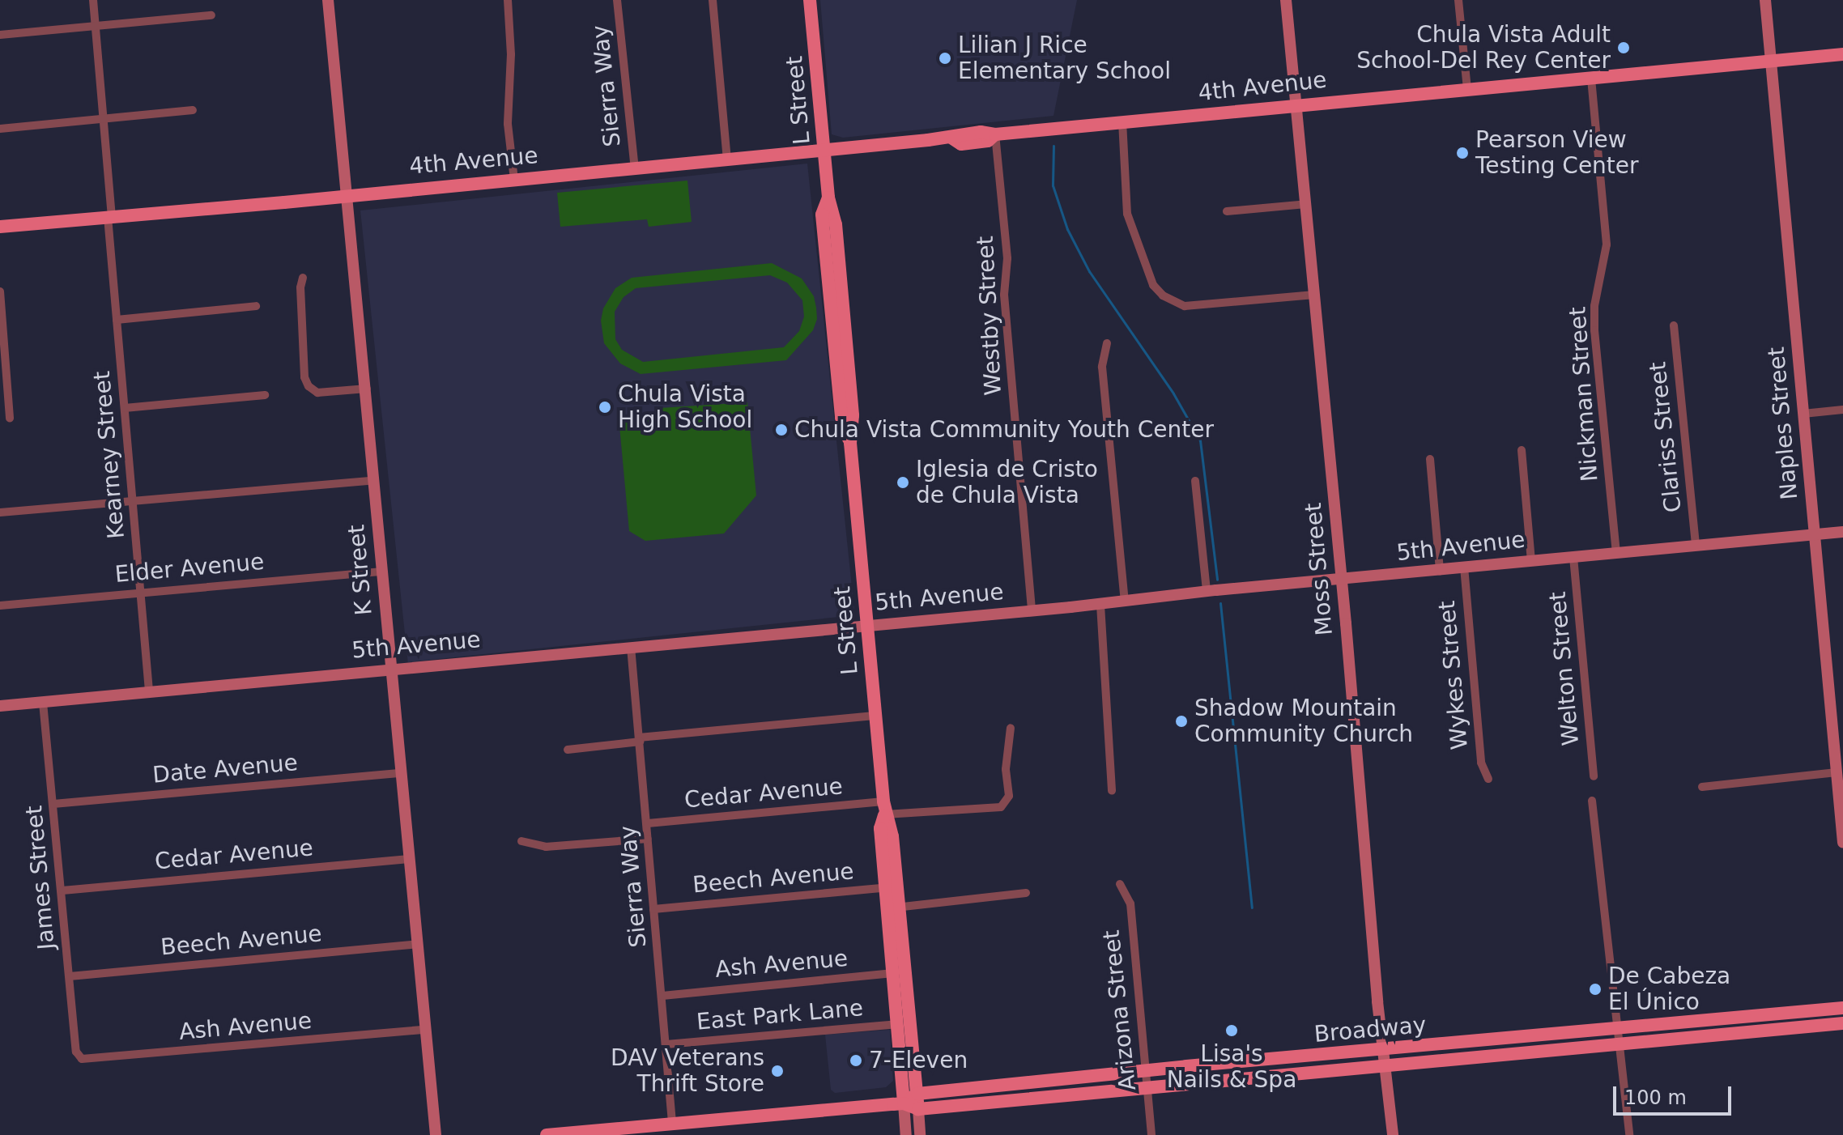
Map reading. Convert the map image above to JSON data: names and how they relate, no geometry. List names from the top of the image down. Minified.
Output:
{"streets":{"main road":["4th Avenue","L Street","Broadway"],"street":["Sierra Way","Westby Street","Nickman Street","Naples Street","Clariss Street","Kearney Street","5th Avenue","Elder Avenue","Moss Street","K Street","Welton Street","Wykes Street","Date Avenue","Cedar Avenue","James Street","Beech Avenue","Ash Avenue","Arizona Street","East Park Lane"]},"crossings":[["Sierra Way","4th Avenue"],["Sierra Way","5th Avenue"],["Sierra Way","Cedar Avenue"],["Sierra Way","Beech Avenue"],["Sierra Way","Ash Avenue"],["Sierra Way","East Park Lane"],["Sierra Way","Broadway"],["4th Avenue","L Street"],["4th Avenue","Westby Street"],["4th Avenue","Nickman Street"],["4th Avenue","Naples Street"],["4th Avenue","Kearney Street"],["4th Avenue","Moss Street"],["4th Avenue","K Street"],["L Street","5th Avenue"],["L Street","Cedar Avenue"],["L Street","Beech Avenue"],["L Street","Ash Avenue"],["L Street","East Park Lane"],["L Street","Broadway"],["Westby Street","5th Avenue"],["Nickman Street","5th Avenue"],["Naples Street","5th Avenue"],["Clariss Street","5th Avenue"],["Kearney Street","5th Avenue"],["Kearney Street","Elder Avenue"],["5th Avenue","Moss Street"],["5th Avenue","K Street"],["5th Avenue","Welton Street"],["5th Avenue","Wykes Street"],["5th Avenue","James Street"],["Elder Avenue","K Street"],["Moss Street","Broadway"],["K Street","Date Avenue"],["K Street","Cedar Avenue"],["K Street","Beech Avenue"],["K Street","Ash Avenue"],["Date Avenue","James Street"],["Cedar Avenue","James Street"],["James Street","Beech Avenue"],["James Street","Ash Avenue"],["Arizona Street","Broadway"]],"places":["Chula Vista Adult School-Del Rey Center","Lilian J Rice Elementary School","Pearson View Testing Center","Chula Vista High School","Chula Vista Community Youth Center","Iglesia de Cristo de Chula Vista","Shadow Mountain Community Church","De Cabeza El Único","Lisa's Nails & Spa","7-Eleven","DAV Veterans Thrift Store"],"scale_bar":"100 m"}
